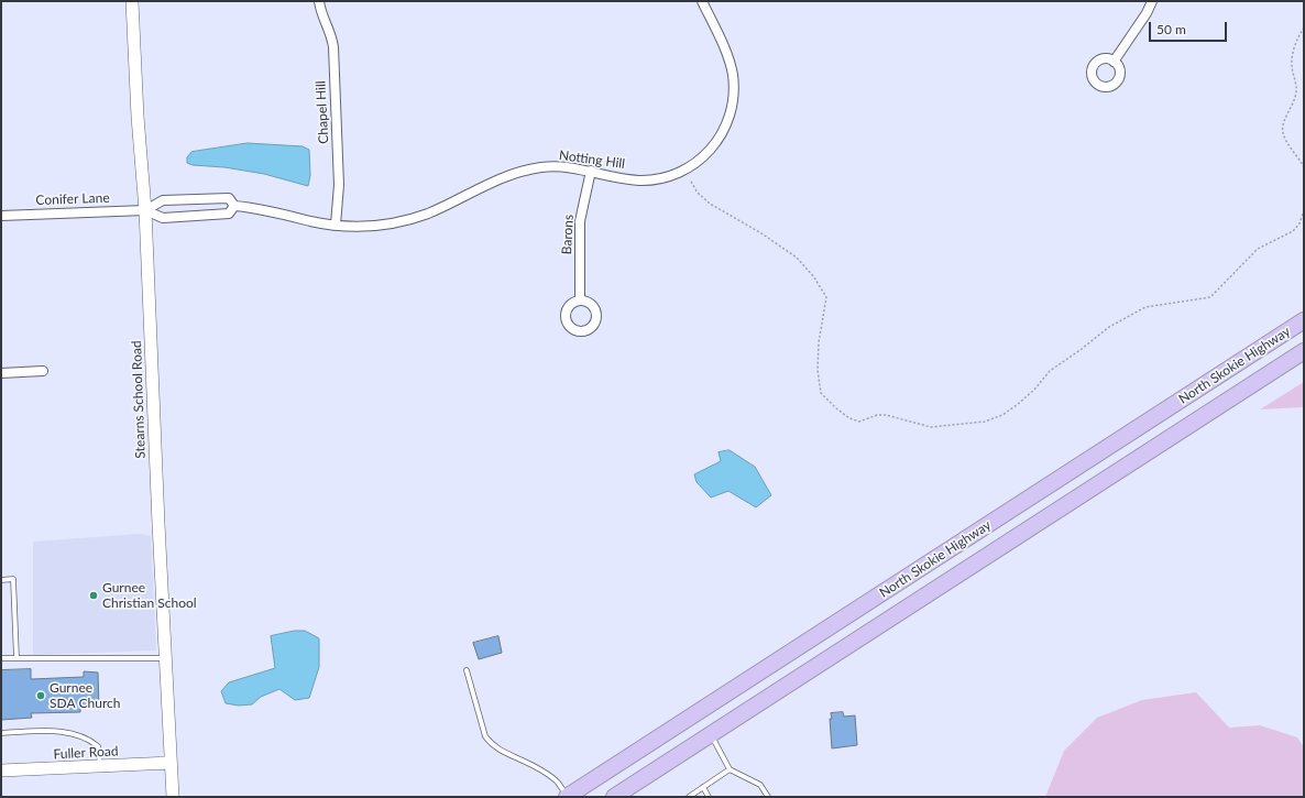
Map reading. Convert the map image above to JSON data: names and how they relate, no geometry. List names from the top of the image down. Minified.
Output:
{"streets":{"highway":["North Skokie Highway"],"main road":["Stearns School Road","Fuller Road"],"street":["Chapel Hill","Notting Hill","Conifer Lane","Barons"]},"crossings":[["Chapel Hill","Notting Hill"],["Notting Hill","Conifer Lane"],["Notting Hill","Barons"],["Notting Hill","Stearns School Road"],["Conifer Lane","Stearns School Road"],["Stearns School Road","Fuller Road"]],"places":["Gurnee Christian School","Gurnee SDA Church"],"scale_bar":"50 m"}
